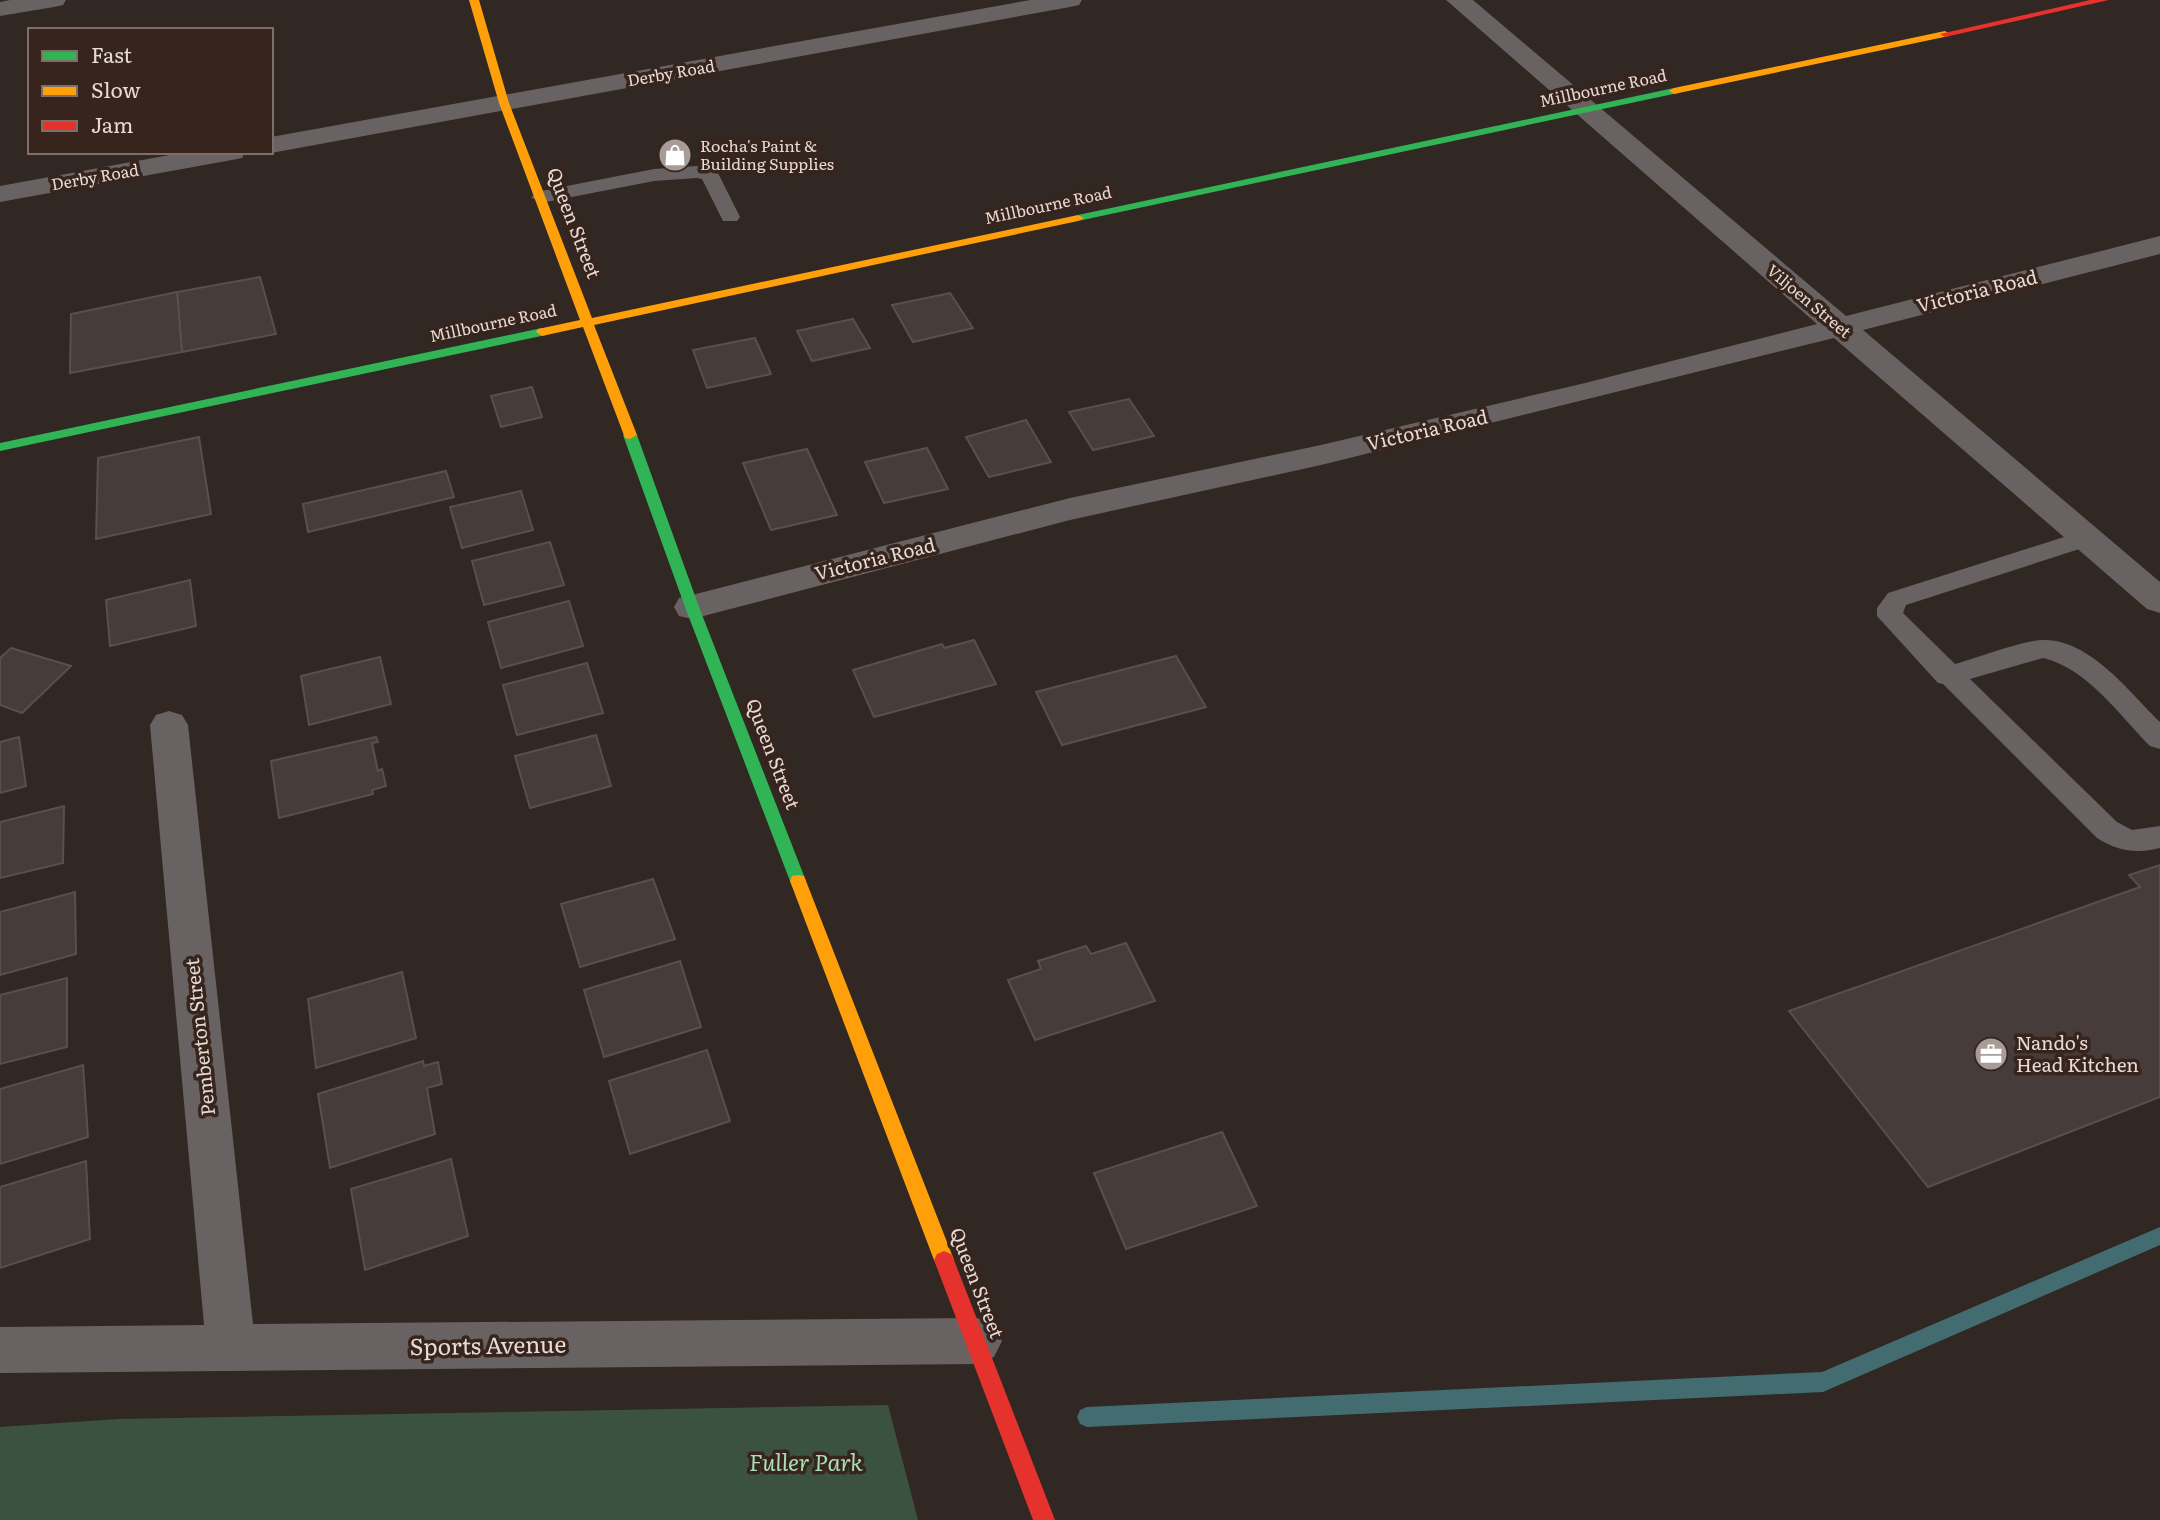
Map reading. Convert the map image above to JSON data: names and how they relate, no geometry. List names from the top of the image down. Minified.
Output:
{"streets":{"street":["Derby Road","Millbourne Road","Queen Street","Victoria Road","Viljoen Street","Pemberton Street","Sports Avenue"]},"crossings":[["Derby Road","Queen Street"],["Millbourne Road","Queen Street"],["Millbourne Road","Viljoen Street"],["Queen Street","Victoria Road"],["Queen Street","Sports Avenue"],["Victoria Road","Viljoen Street"],["Pemberton Street","Sports Avenue"]],"parks":["Fuller Park"],"places":{"shop":["Rocha's Paint & Building Supplies"],"office":["Nando's Head Kitchen"]},"legend":["Fast","Slow","Jam"]}
